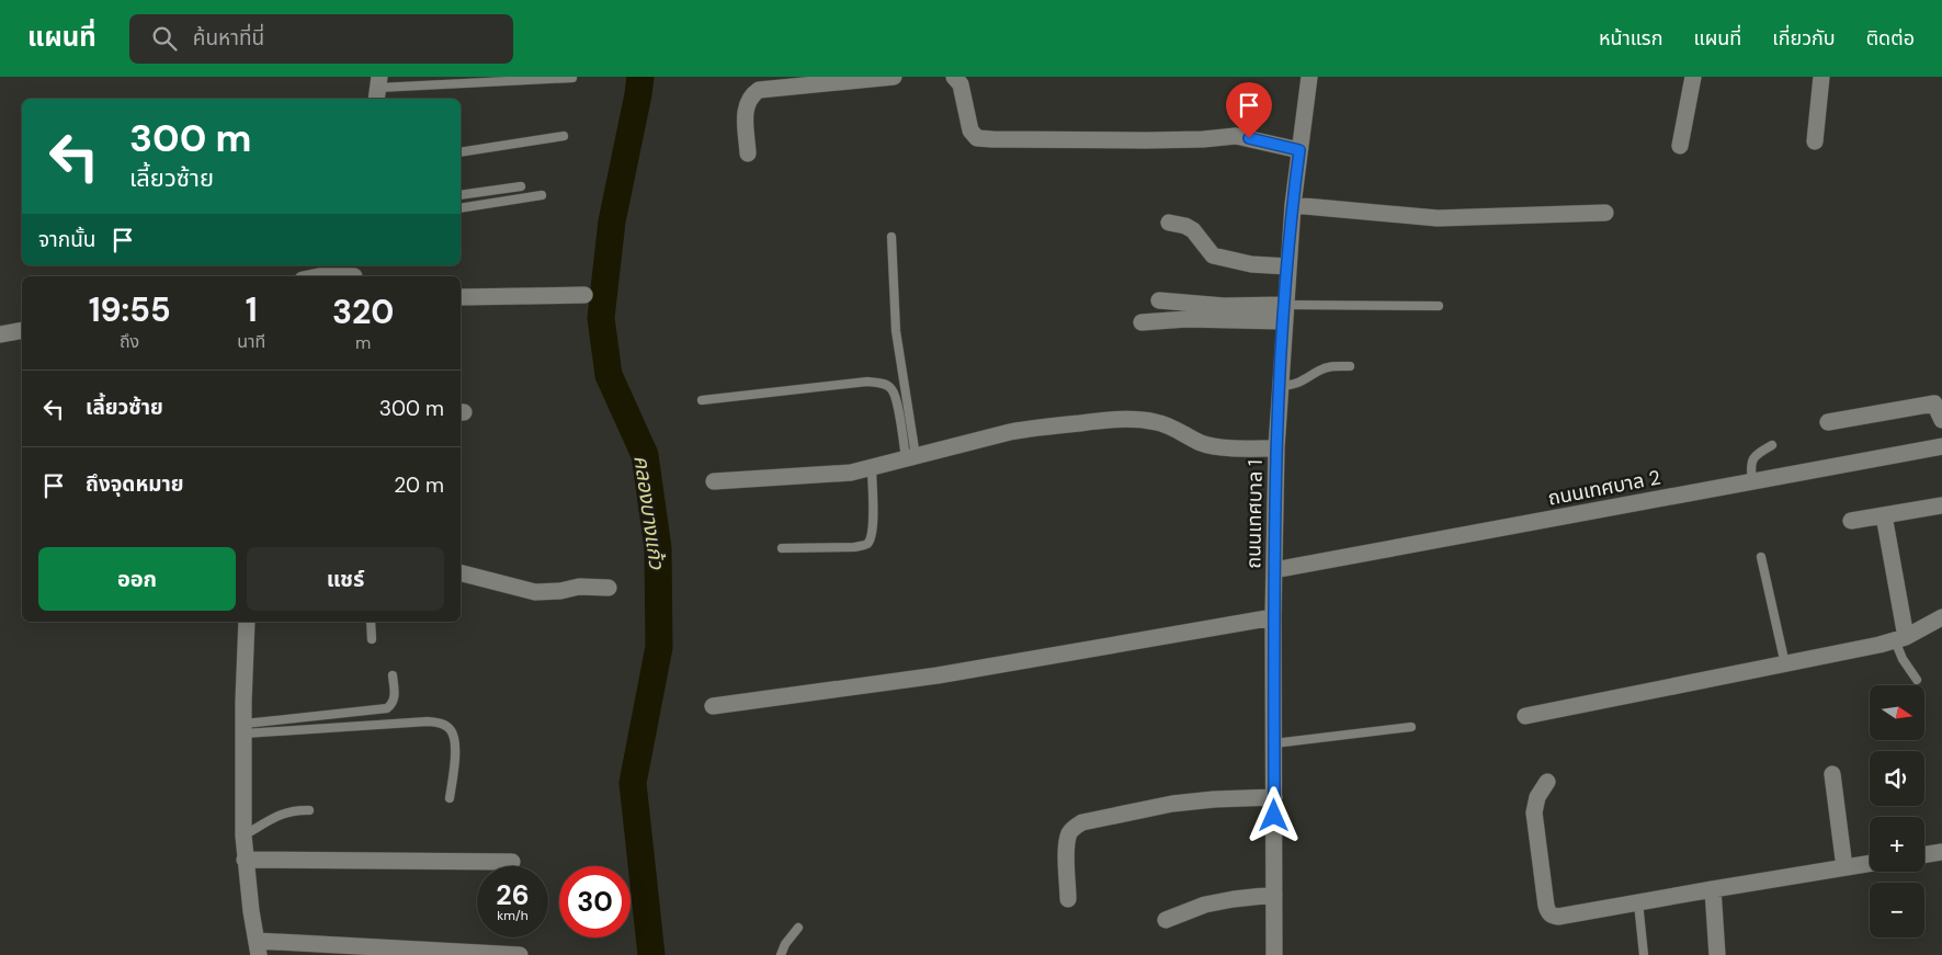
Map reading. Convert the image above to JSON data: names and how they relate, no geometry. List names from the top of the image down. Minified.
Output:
{"streets":{"street":["ถนนเทศบาล 2","ถนนเทศบาล 1"]},"crossings":[["ถนนเทศบาล 2","ถนนเทศบาล 1"]],"water":["คลองบางแก้ว"],"north":"right","page":{"header":"แผนที่","search":"ค้นหาที่นี่","nav":["หน้าแรก","แผนที่","เกี่ยวกับ","ติดต่อ"],"turn":["300 m","เลี้ยวซ้าย"],"then":"จากนั้น","eta":["19:55","ถึง","1","นาที","320","m"],"list":[{"name":"เลี้ยวซ้าย","value":"300 m"},{"name":"ถึงจุดหมาย","value":"20 m"}],"buttons":["ออก","แชร์"],"map_buttons":["+","−"],"speed":"26 km/h","limit":"30"}}
